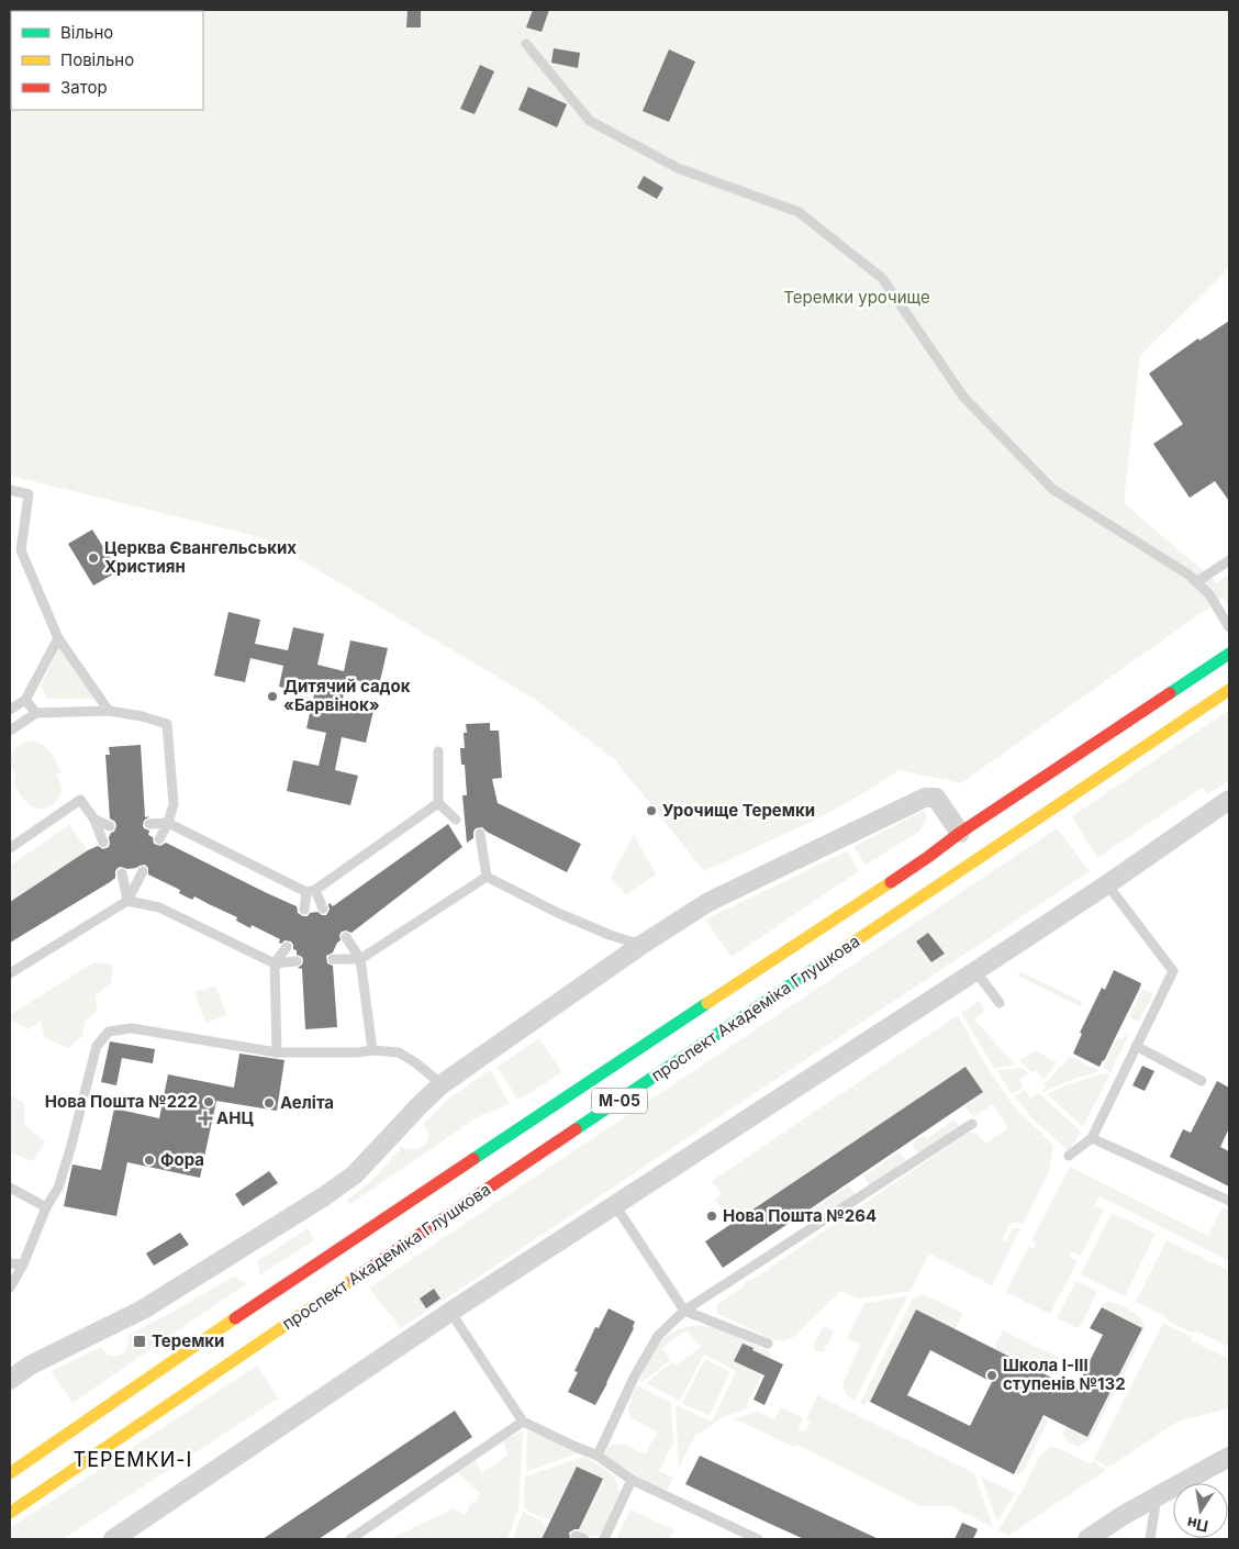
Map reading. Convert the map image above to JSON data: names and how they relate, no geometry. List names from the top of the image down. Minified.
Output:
{"streets":{"highway":["проспект Академіка Глушкова","М-05"]},"districts":["ТЕРЕМКИ-І"],"parks":["Теремки урочище"],"places":{"other":["Церква Євангельських Християн","Дитячий садок «Барвінок»","Урочище Теремки","Нова Пошта №222","Аеліта","Фора","Нова Пошта №264","Школа І-ІІІ ступенів №132"],"health":["АНЦ"],"transit":["Теремки"]},"legend":["Вільно","Повільно","Затор"],"north":"bottom"}
